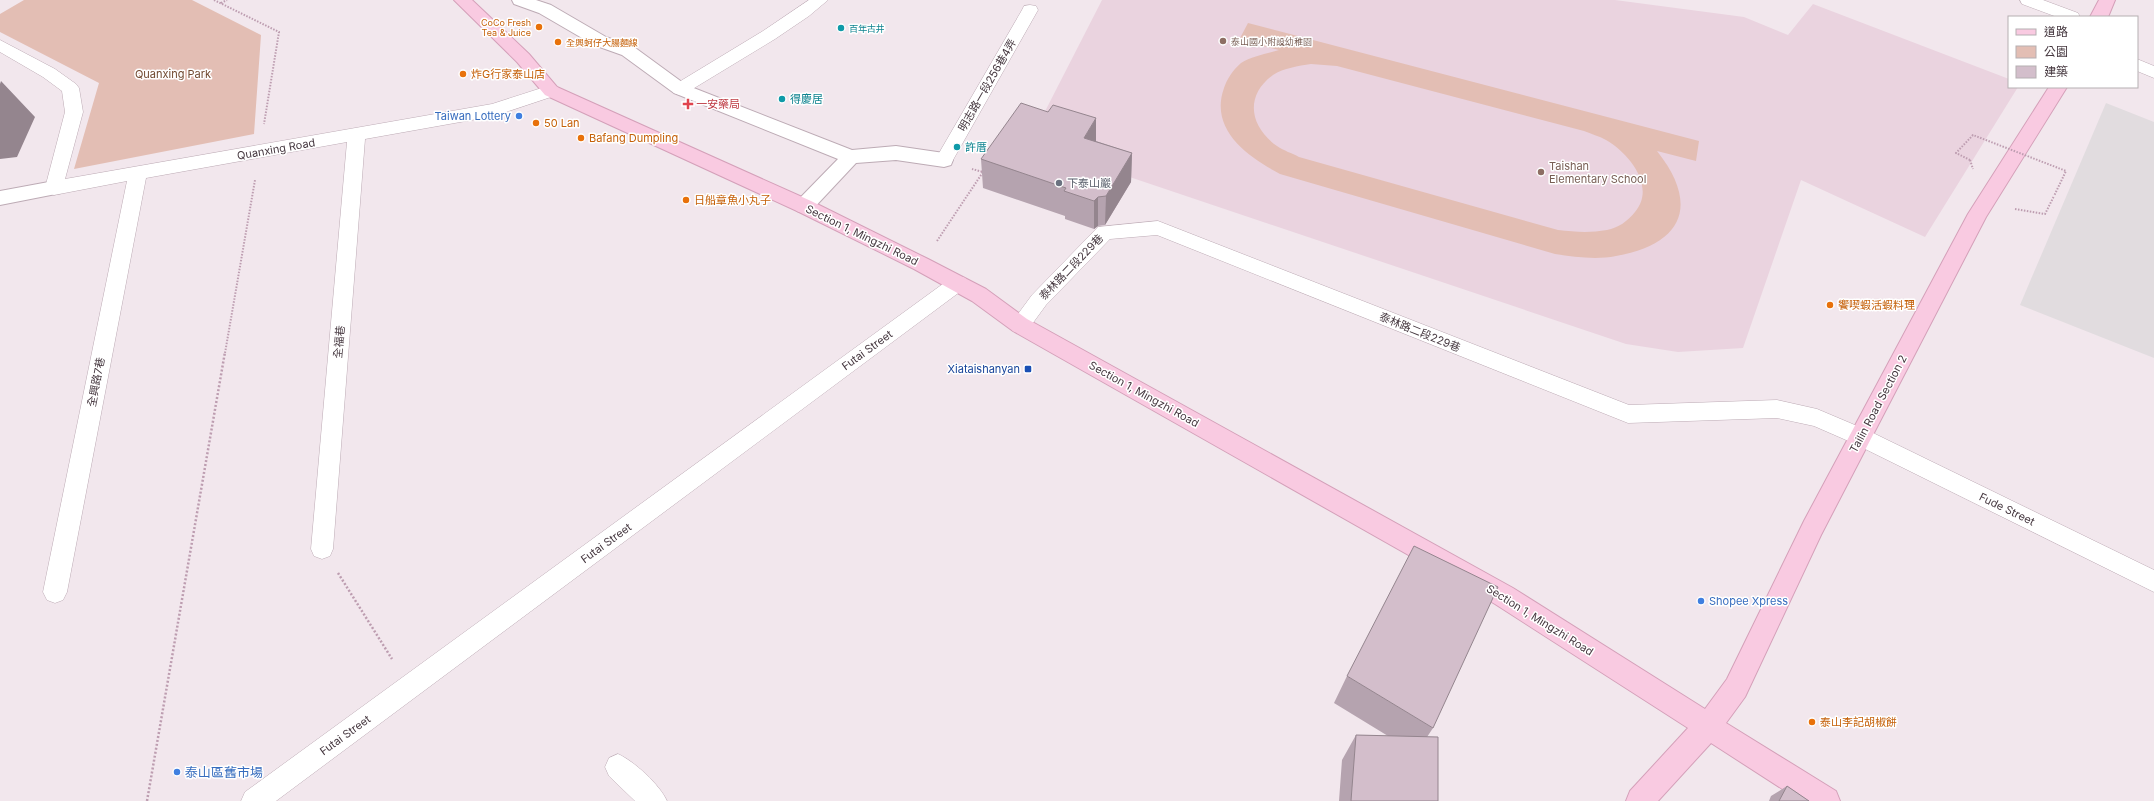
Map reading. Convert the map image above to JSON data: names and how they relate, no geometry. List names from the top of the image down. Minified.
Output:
{"streets":{"main road":["Section 1, Mingzhi Road","Tailin Road Section 2"],"street":["Quanxing Road"],"lane":["明志路一段256巷4弄","泰林路二段229巷","全福巷","Futai Street","全興路7巷","Fude Street"]},"crossings":[["Quanxing Road","Section 1, Mingzhi Road"],["Quanxing Road","全福巷"],["Quanxing Road","全興路7巷"],["Section 1, Mingzhi Road","泰林路二段229巷"],["Section 1, Mingzhi Road","Futai Street"],["Section 1, Mingzhi Road","Tailin Road Section 2"],["泰林路二段229巷","Tailin Road Section 2"],["泰林路二段229巷","Fude Street"],["Tailin Road Section 2","Fude Street"]],"parks":["Quanxing Park"],"places":{"other":["CoCo Fresh Tea & Juice","百年古井","泰山國小附設幼稚園","全興蚵仔大腸麵線","炸G行家泰山店","得慶居","Taiwan Lottery","50 Lan","Bafang Dumpling","許厝","Taishan Elementary School","下泰山巖","日船章魚小丸子","饗喫蝦活蝦料理","Shopee Xpress","泰山李記胡椒餅","泰山區舊市場"],"health":["一安藥局"],"transit":["Xiataishanyan"]},"legend":["道路","公園","建築"]}
